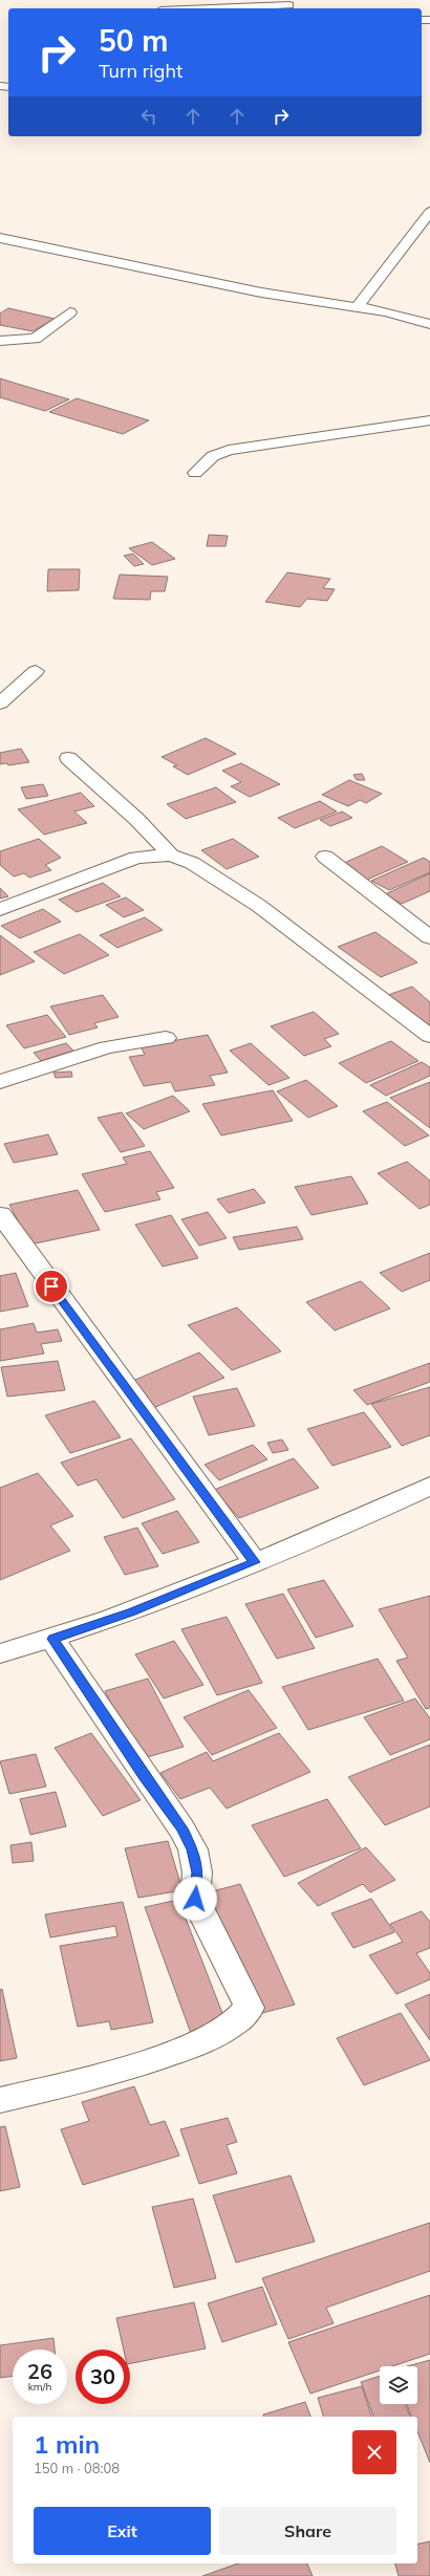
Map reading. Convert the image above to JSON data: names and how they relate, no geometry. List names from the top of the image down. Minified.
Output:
{"page":{"turn":["50 m","Turn right"],"speed":"26 km/h","limit":"30","heading":["1 min","150 m · 08:08"],"buttons":["Exit","Share"]}}
